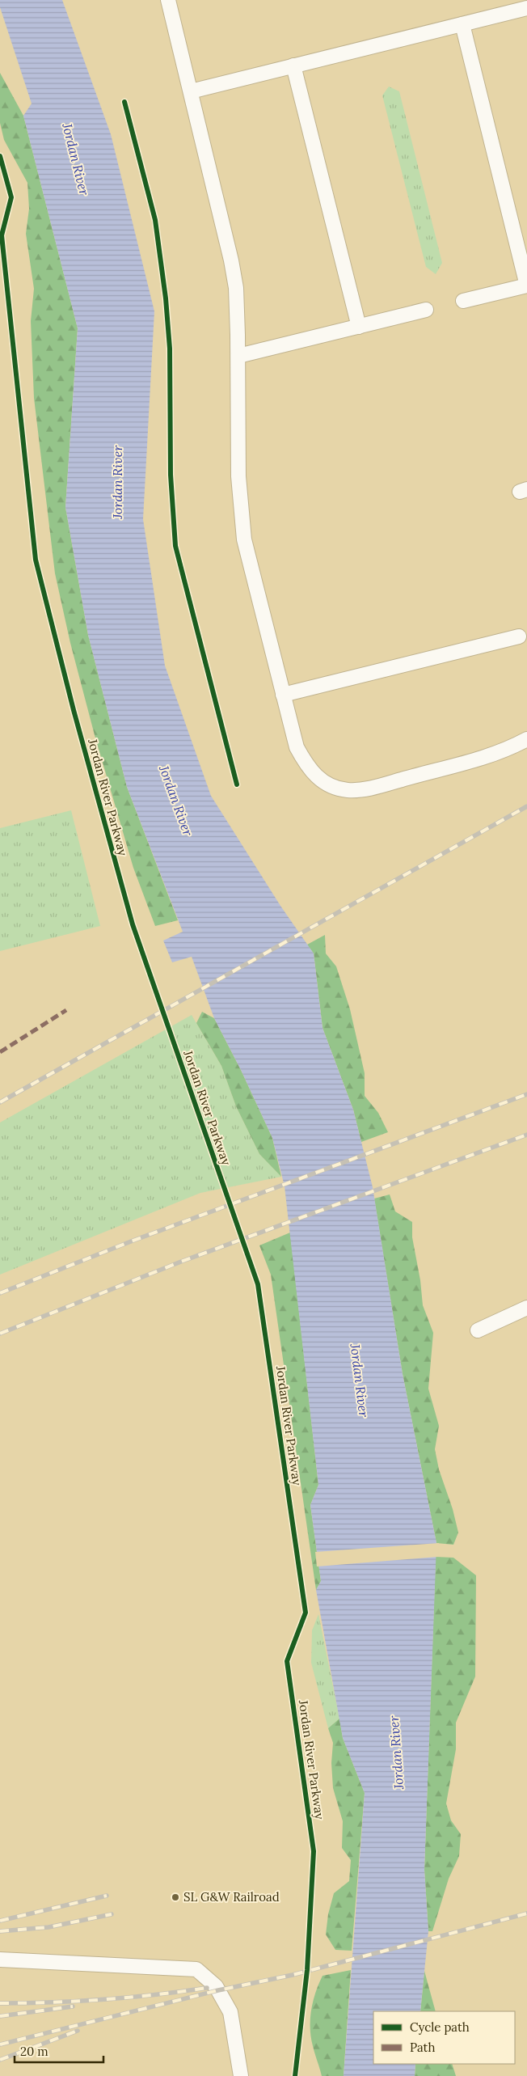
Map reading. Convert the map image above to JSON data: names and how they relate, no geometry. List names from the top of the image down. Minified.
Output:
{"streets":{"cycle path":["Jordan River Parkway"]},"water":["Jordan River"],"places":["SL G&W Railroad"],"legend":["Cycle path","Path"],"scale_bar":"20 m"}
